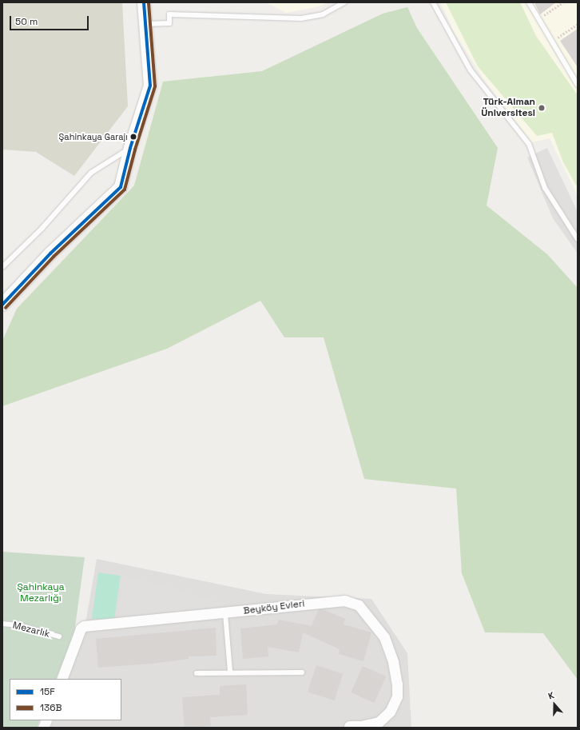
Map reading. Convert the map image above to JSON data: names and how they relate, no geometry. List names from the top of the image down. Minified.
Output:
{"streets":{"street":["Beyköy Evleri"],"lane":["Mezarlık"]},"parks":["Şahinkaya Mezarlığı"],"places":["Türk-Alman Üniversitesi","Şahinkaya Garajı"],"lines":["transit line 15F","transit line 136B"],"legend":["15F","136B"],"scale_bar":"50 m","north":"top"}
